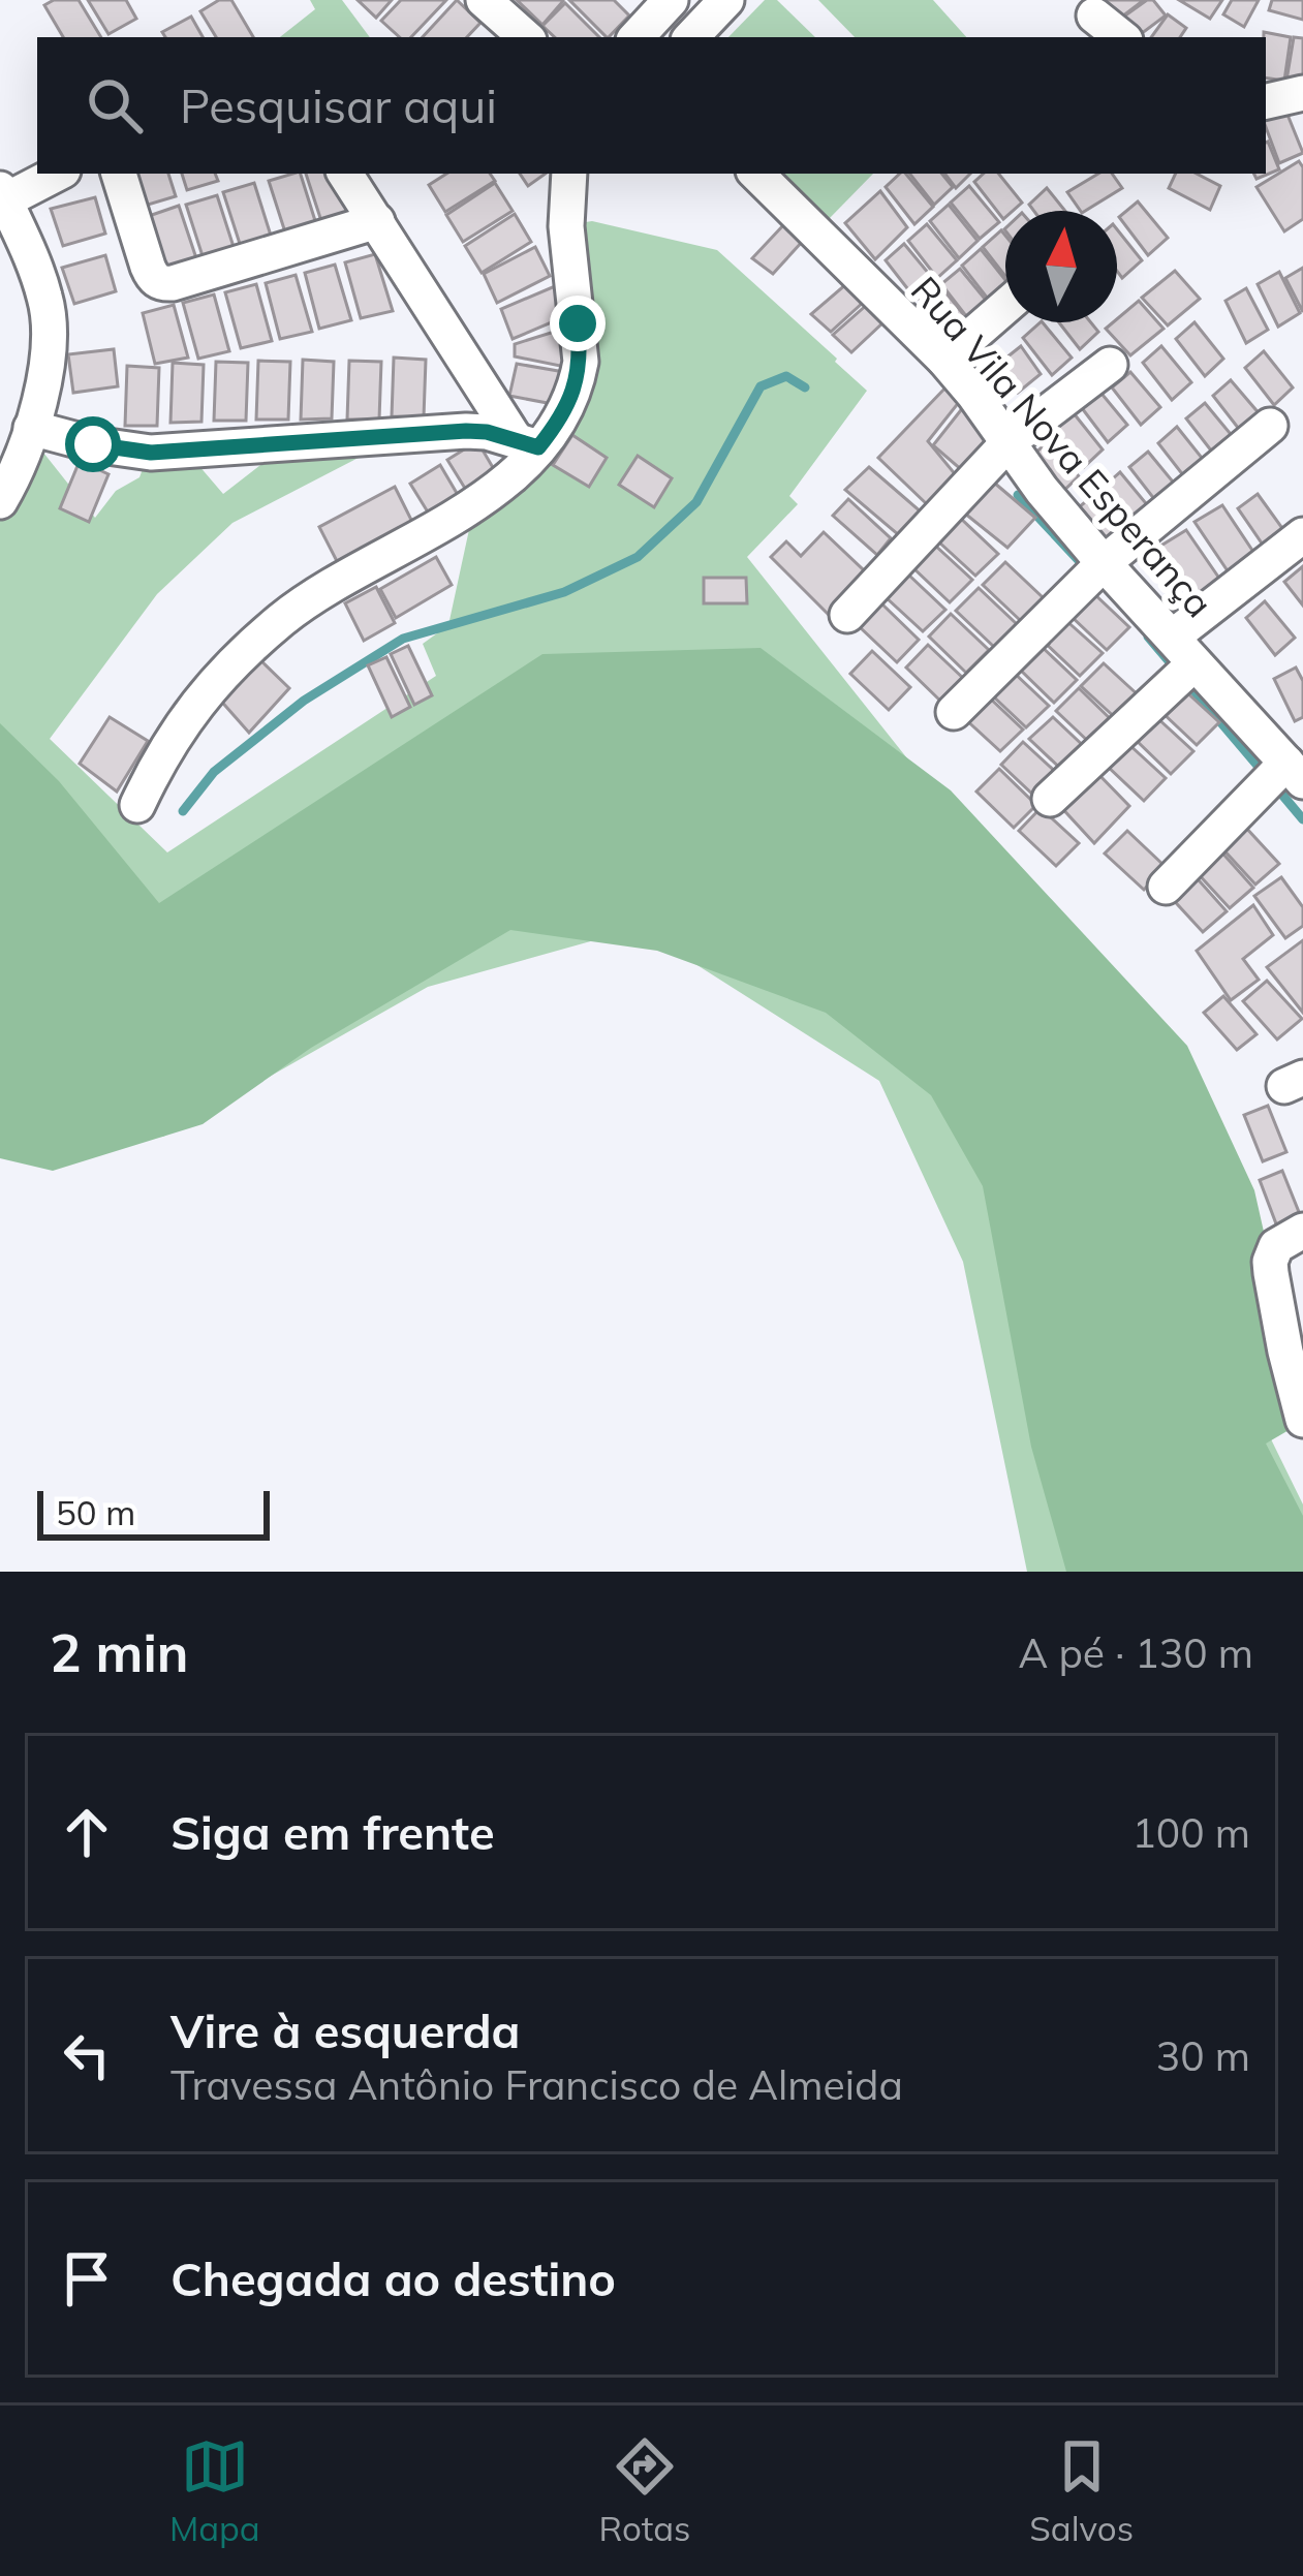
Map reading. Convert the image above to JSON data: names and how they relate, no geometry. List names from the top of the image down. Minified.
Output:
{"streets":{"street":["Rua Vila Nova Esperança"]},"scale_bar":"50 m","north":"top","page":{"search":"Pesquisar aqui","scale":"50 m","heading":["2 min","A pé · 130 m"],"list":[["Siga em frente","100 m"],["Vire à esquerda","Travessa Antônio Francisco de Almeida","30 m"],"Chegada ao destino"],"nav":["Mapa","Rotas","Salvos"]}}
